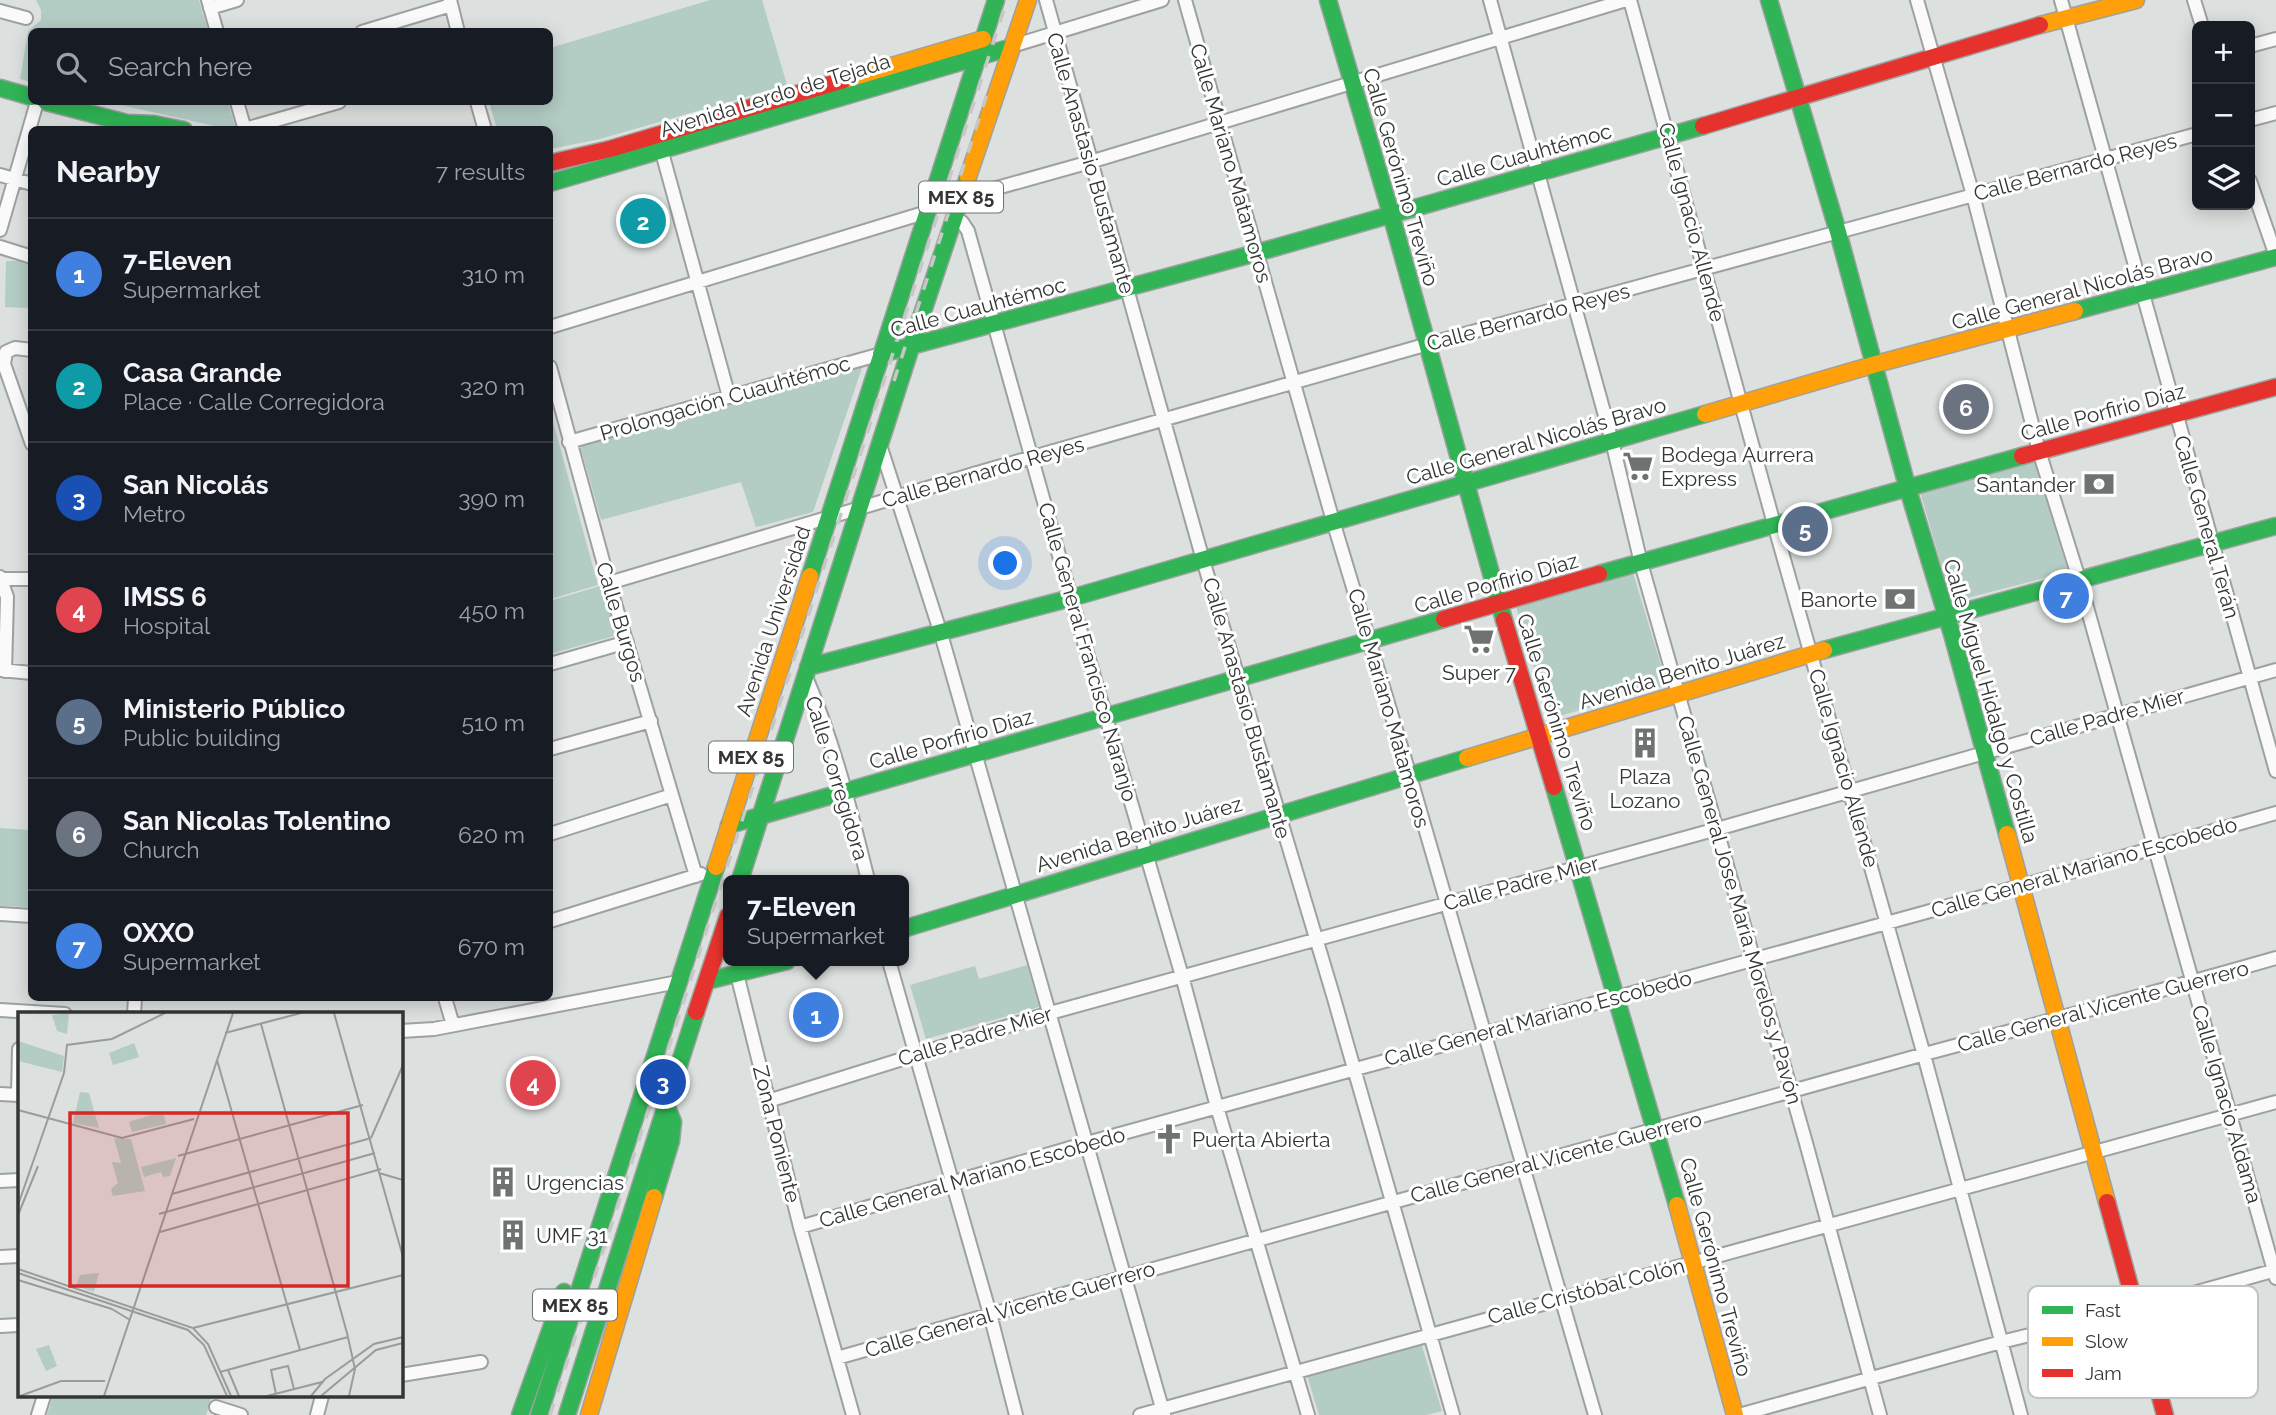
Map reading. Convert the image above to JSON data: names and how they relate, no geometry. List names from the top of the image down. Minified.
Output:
{"streets":{"main road":["Avenida Lerdo de Tejada","Calle Cuauhtémoc","Calle Gerónimo Treviño","MEX 85","Calle General Nicolás Bravo","Calle Porfirio Díaz","Avenida Universidad","Avenida Benito Juárez","Calle Miguel Hidalgo y Costilla"],"street":["Calle Anastasio Bustamante","Calle Mariano Matamoros","Calle Bernardo Reyes","Calle Ignacio Allende","Prolongación Cuauhtémoc","Calle General Terán","Calle Burgos","Calle General Francisco Naranjo","Calle Padre Mier","Calle Corregidora","Calle General Mariano Escobedo","Calle General Jose María Morelos y Pavón","Calle General Vicente Guerrero","Calle Ignacio Aldama","Zona Poniente","Calle Cristóbal Colón"]},"crossings":[["Avenida Lerdo de Tejada","MEX 85"],["Avenida Lerdo de Tejada","Avenida Universidad"],["Calle Cuauhtémoc","Calle Anastasio Bustamante"],["Calle Cuauhtémoc","Calle Mariano Matamoros"],["Calle Cuauhtémoc","Calle Gerónimo Treviño"],["Calle Cuauhtémoc","MEX 85"],["Calle Cuauhtémoc","Calle Ignacio Allende"],["Calle Cuauhtémoc","Prolongación Cuauhtémoc"],["Calle Cuauhtémoc","Calle General Terán"],["Calle Cuauhtémoc","Avenida Universidad"],["Calle Cuauhtémoc","Calle General Francisco Naranjo"],["Calle Cuauhtémoc","Calle Miguel Hidalgo y Costilla"],["Calle Cuauhtémoc","Calle General Jose María Morelos y Pavón"],["Calle Cuauhtémoc","Calle Ignacio Aldama"],["Calle Anastasio Bustamante","Calle Bernardo Reyes"],["Calle Anastasio Bustamante","Calle General Nicolás Bravo"],["Calle Anastasio Bustamante","Calle Porfirio Díaz"],["Calle Anastasio Bustamante","Avenida Benito Juárez"],["Calle Anastasio Bustamante","Calle Padre Mier"],["Calle Anastasio Bustamante","Calle General Mariano Escobedo"],["Calle Anastasio Bustamante","Calle General Vicente Guerrero"],["Calle Anastasio Bustamante","Calle Cristóbal Colón"],["Calle Mariano Matamoros","Calle Bernardo Reyes"],["Calle Mariano Matamoros","Calle General Nicolás Bravo"],["Calle Mariano Matamoros","Calle Porfirio Díaz"],["Calle Mariano Matamoros","Avenida Benito Juárez"],["Calle Mariano Matamoros","Calle Padre Mier"],["Calle Mariano Matamoros","Calle General Mariano Escobedo"],["Calle Mariano Matamoros","Calle General Vicente Guerrero"],["Calle Mariano Matamoros","Calle Cristóbal Colón"],["Calle Bernardo Reyes","Calle Gerónimo Treviño"],["Calle Bernardo Reyes","MEX 85"],["Calle Bernardo Reyes","Calle Ignacio Allende"],["Calle Bernardo Reyes","Calle General Terán"],["Calle Bernardo Reyes","Avenida Universidad"],["Calle Bernardo Reyes","Calle Burgos"],["Calle Bernardo Reyes","Calle General Francisco Naranjo"],["Calle Bernardo Reyes","Calle Miguel Hidalgo y Costilla"],["Calle Bernardo Reyes","Calle General Jose María Morelos y Pavón"],["Calle Bernardo Reyes","Calle Ignacio Aldama"],["Calle Gerónimo Treviño","Calle General Nicolás Bravo"],["Calle Gerónimo Treviño","Calle Porfirio Díaz"],["Calle Gerónimo Treviño","Avenida Benito Juárez"],["Calle Gerónimo Treviño","Calle Padre Mier"],["Calle Gerónimo Treviño","Calle General Mariano Escobedo"],["Calle Gerónimo Treviño","Calle General Vicente Guerrero"],["Calle Gerónimo Treviño","Calle Cristóbal Colón"],["MEX 85","Calle General Nicolás Bravo"],["MEX 85","Calle Porfirio Díaz"],["MEX 85","Calle General Francisco Naranjo"],["MEX 85","Calle Corregidora"],["Calle Ignacio Allende","Calle General Nicolás Bravo"],["Calle Ignacio Allende","Calle Porfirio Díaz"],["Calle Ignacio Allende","Avenida Benito Juárez"],["Calle Ignacio Allende","Calle Padre Mier"],["Calle Ignacio Allende","Calle General Mariano Escobedo"],["Calle Ignacio Allende","Calle General Vicente Guerrero"],["Calle Ignacio Allende","Calle Cristóbal Colón"],["Calle General Nicolás Bravo","Calle General Terán"],["Calle General Nicolás Bravo","Calle General Francisco Naranjo"],["Calle General Nicolás Bravo","Calle Miguel Hidalgo y Costilla"],["Calle General Nicolás Bravo","Calle Corregidora"],["Calle General Nicolás Bravo","Calle General Jose María Morelos y Pavón"],["Calle General Nicolás Bravo","Calle Ignacio Aldama"],["Prolongación Cuauhtémoc","Avenida Universidad"],["Prolongación Cuauhtémoc","Calle Burgos"],["Calle Porfirio Díaz","Calle General Terán"],["Calle Porfirio Díaz","Avenida Universidad"],["Calle Porfirio Díaz","Calle General Francisco Naranjo"],["Calle Porfirio Díaz","Calle Miguel Hidalgo y Costilla"],["Calle Porfirio Díaz","Calle Corregidora"],["Calle Porfirio Díaz","Calle General Jose María Morelos y Pavón"],["Calle Porfirio Díaz","Calle Ignacio Aldama"],["Calle General Terán","Avenida Benito Juárez"],["Calle General Terán","Calle Padre Mier"],["Calle General Francisco Naranjo","Avenida Benito Juárez"],["Calle General Francisco Naranjo","Calle Padre Mier"],["Calle General Francisco Naranjo","Calle General Mariano Escobedo"],["Calle General Francisco Naranjo","Calle General Vicente Guerrero"],["Calle General Francisco Naranjo","Calle Cristóbal Colón"],["Avenida Benito Juárez","Calle Miguel Hidalgo y Costilla"],["Avenida Benito Juárez","Calle General Jose María Morelos y Pavón"],["Avenida Benito Juárez","Calle Ignacio Aldama"],["Calle Miguel Hidalgo y Costilla","Calle Padre Mier"],["Calle Miguel Hidalgo y Costilla","Calle General Mariano Escobedo"],["Calle Miguel Hidalgo y Costilla","Calle General Vicente Guerrero"],["Calle Miguel Hidalgo y Costilla","Calle Cristóbal Colón"],["Calle Padre Mier","Calle General Jose María Morelos y Pavón"],["Calle Padre Mier","Calle Ignacio Aldama"],["Calle Padre Mier","Zona Poniente"],["Calle General Mariano Escobedo","Calle General Jose María Morelos y Pavón"],["Calle General Mariano Escobedo","Calle Ignacio Aldama"],["Calle General Mariano Escobedo","Zona Poniente"],["Calle General Jose María Morelos y Pavón","Calle General Vicente Guerrero"],["Calle General Jose María Morelos y Pavón","Calle Cristóbal Colón"],["Calle General Vicente Guerrero","Calle Ignacio Aldama"],["Calle General Vicente Guerrero","Zona Poniente"],["Calle Ignacio Aldama","Calle Cristóbal Colón"]],"places":{"supermarket":["Bodega Aurrera Express","Super 7"],"bank":["Santander","Banorte"],"building":["Plaza Lozano","Urgencias","UMF 31"],"church":["Puerta Abierta"]},"legend":["Fast","Slow","Jam"],"page":{"map_buttons":["+","−"],"search":"Search here","heading":["Nearby","7 results"],"pins":["2","6","5","7","1","3","4"],"list":[{"mark":"1","name":"7-Eleven","note":"Supermarket","value":"310 m"},{"mark":"2","name":"Casa Grande","note":"Place · Calle Corregidora","value":"320 m"},{"mark":"3","name":"San Nicolás","note":"Metro","value":"390 m"},{"mark":"4","name":"IMSS 6","note":"Hospital","value":"450 m"},{"mark":"5","name":"Ministerio Público","note":"Public building","value":"510 m"},{"mark":"6","name":"San Nicolas Tolentino","note":"Church","value":"620 m"},{"mark":"7","name":"OXXO","note":"Supermarket","value":"670 m"}],"popup":["7-Eleven","Supermarket"]}}
